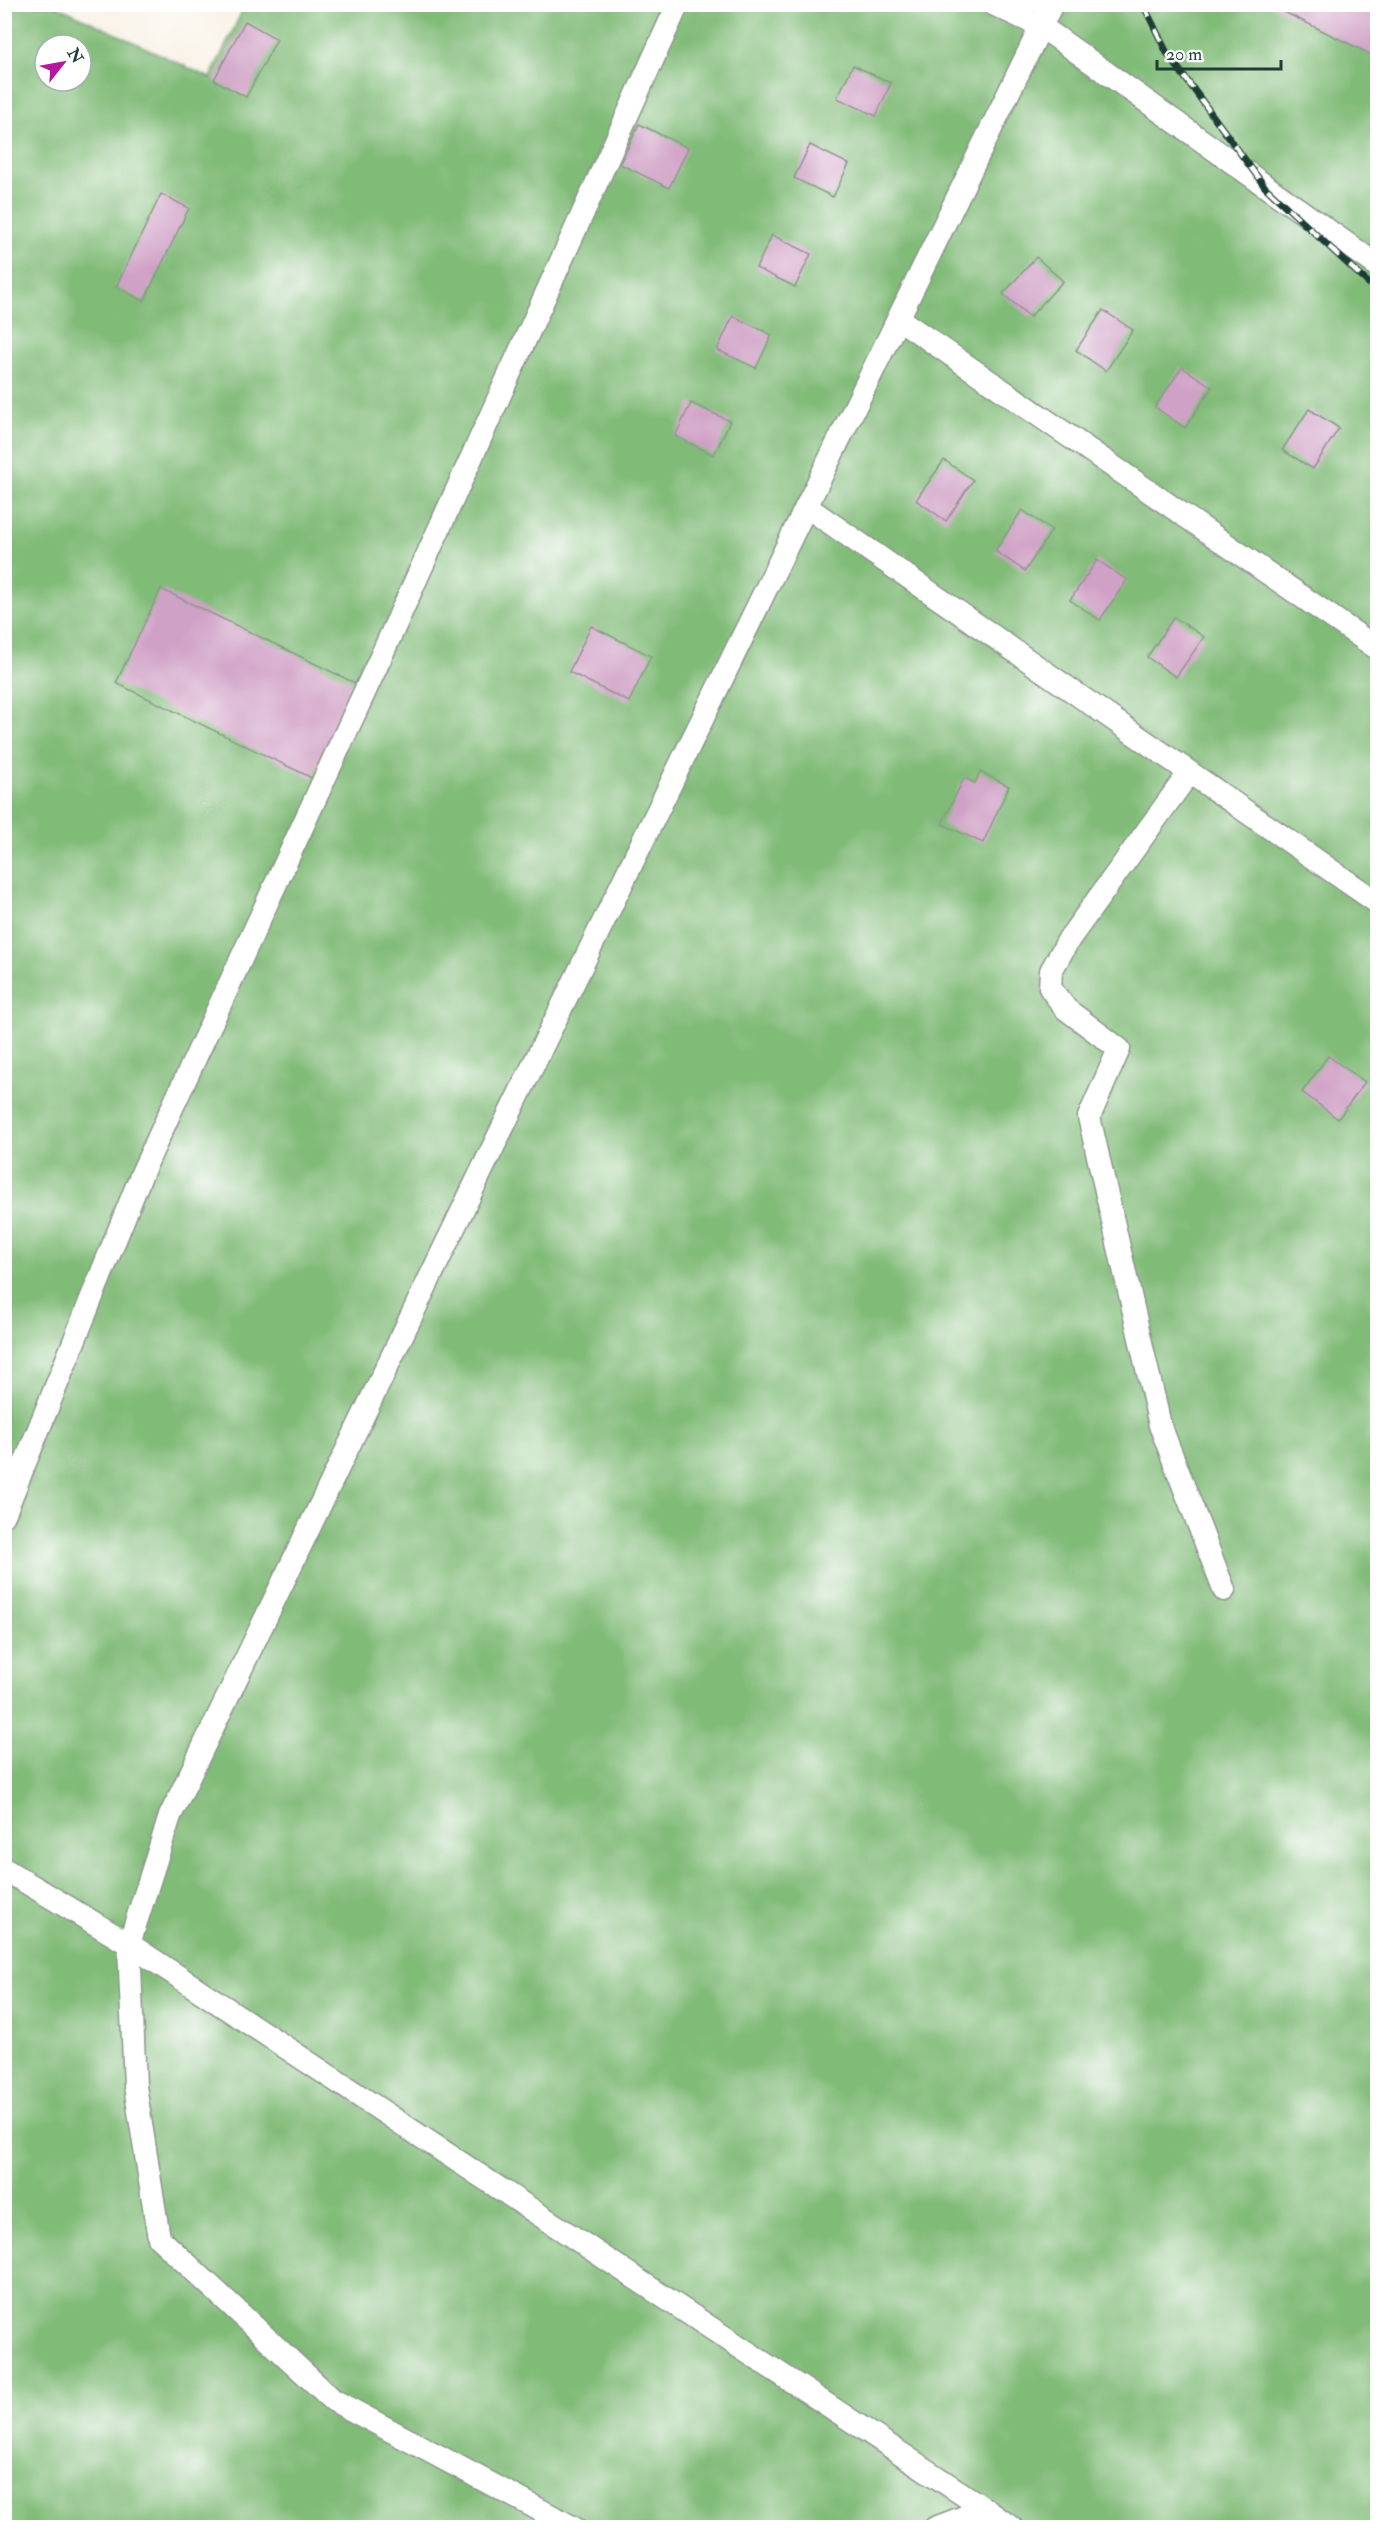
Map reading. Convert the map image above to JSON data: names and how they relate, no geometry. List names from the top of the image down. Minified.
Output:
{"scale_bar":"20 m","north":"top right"}
